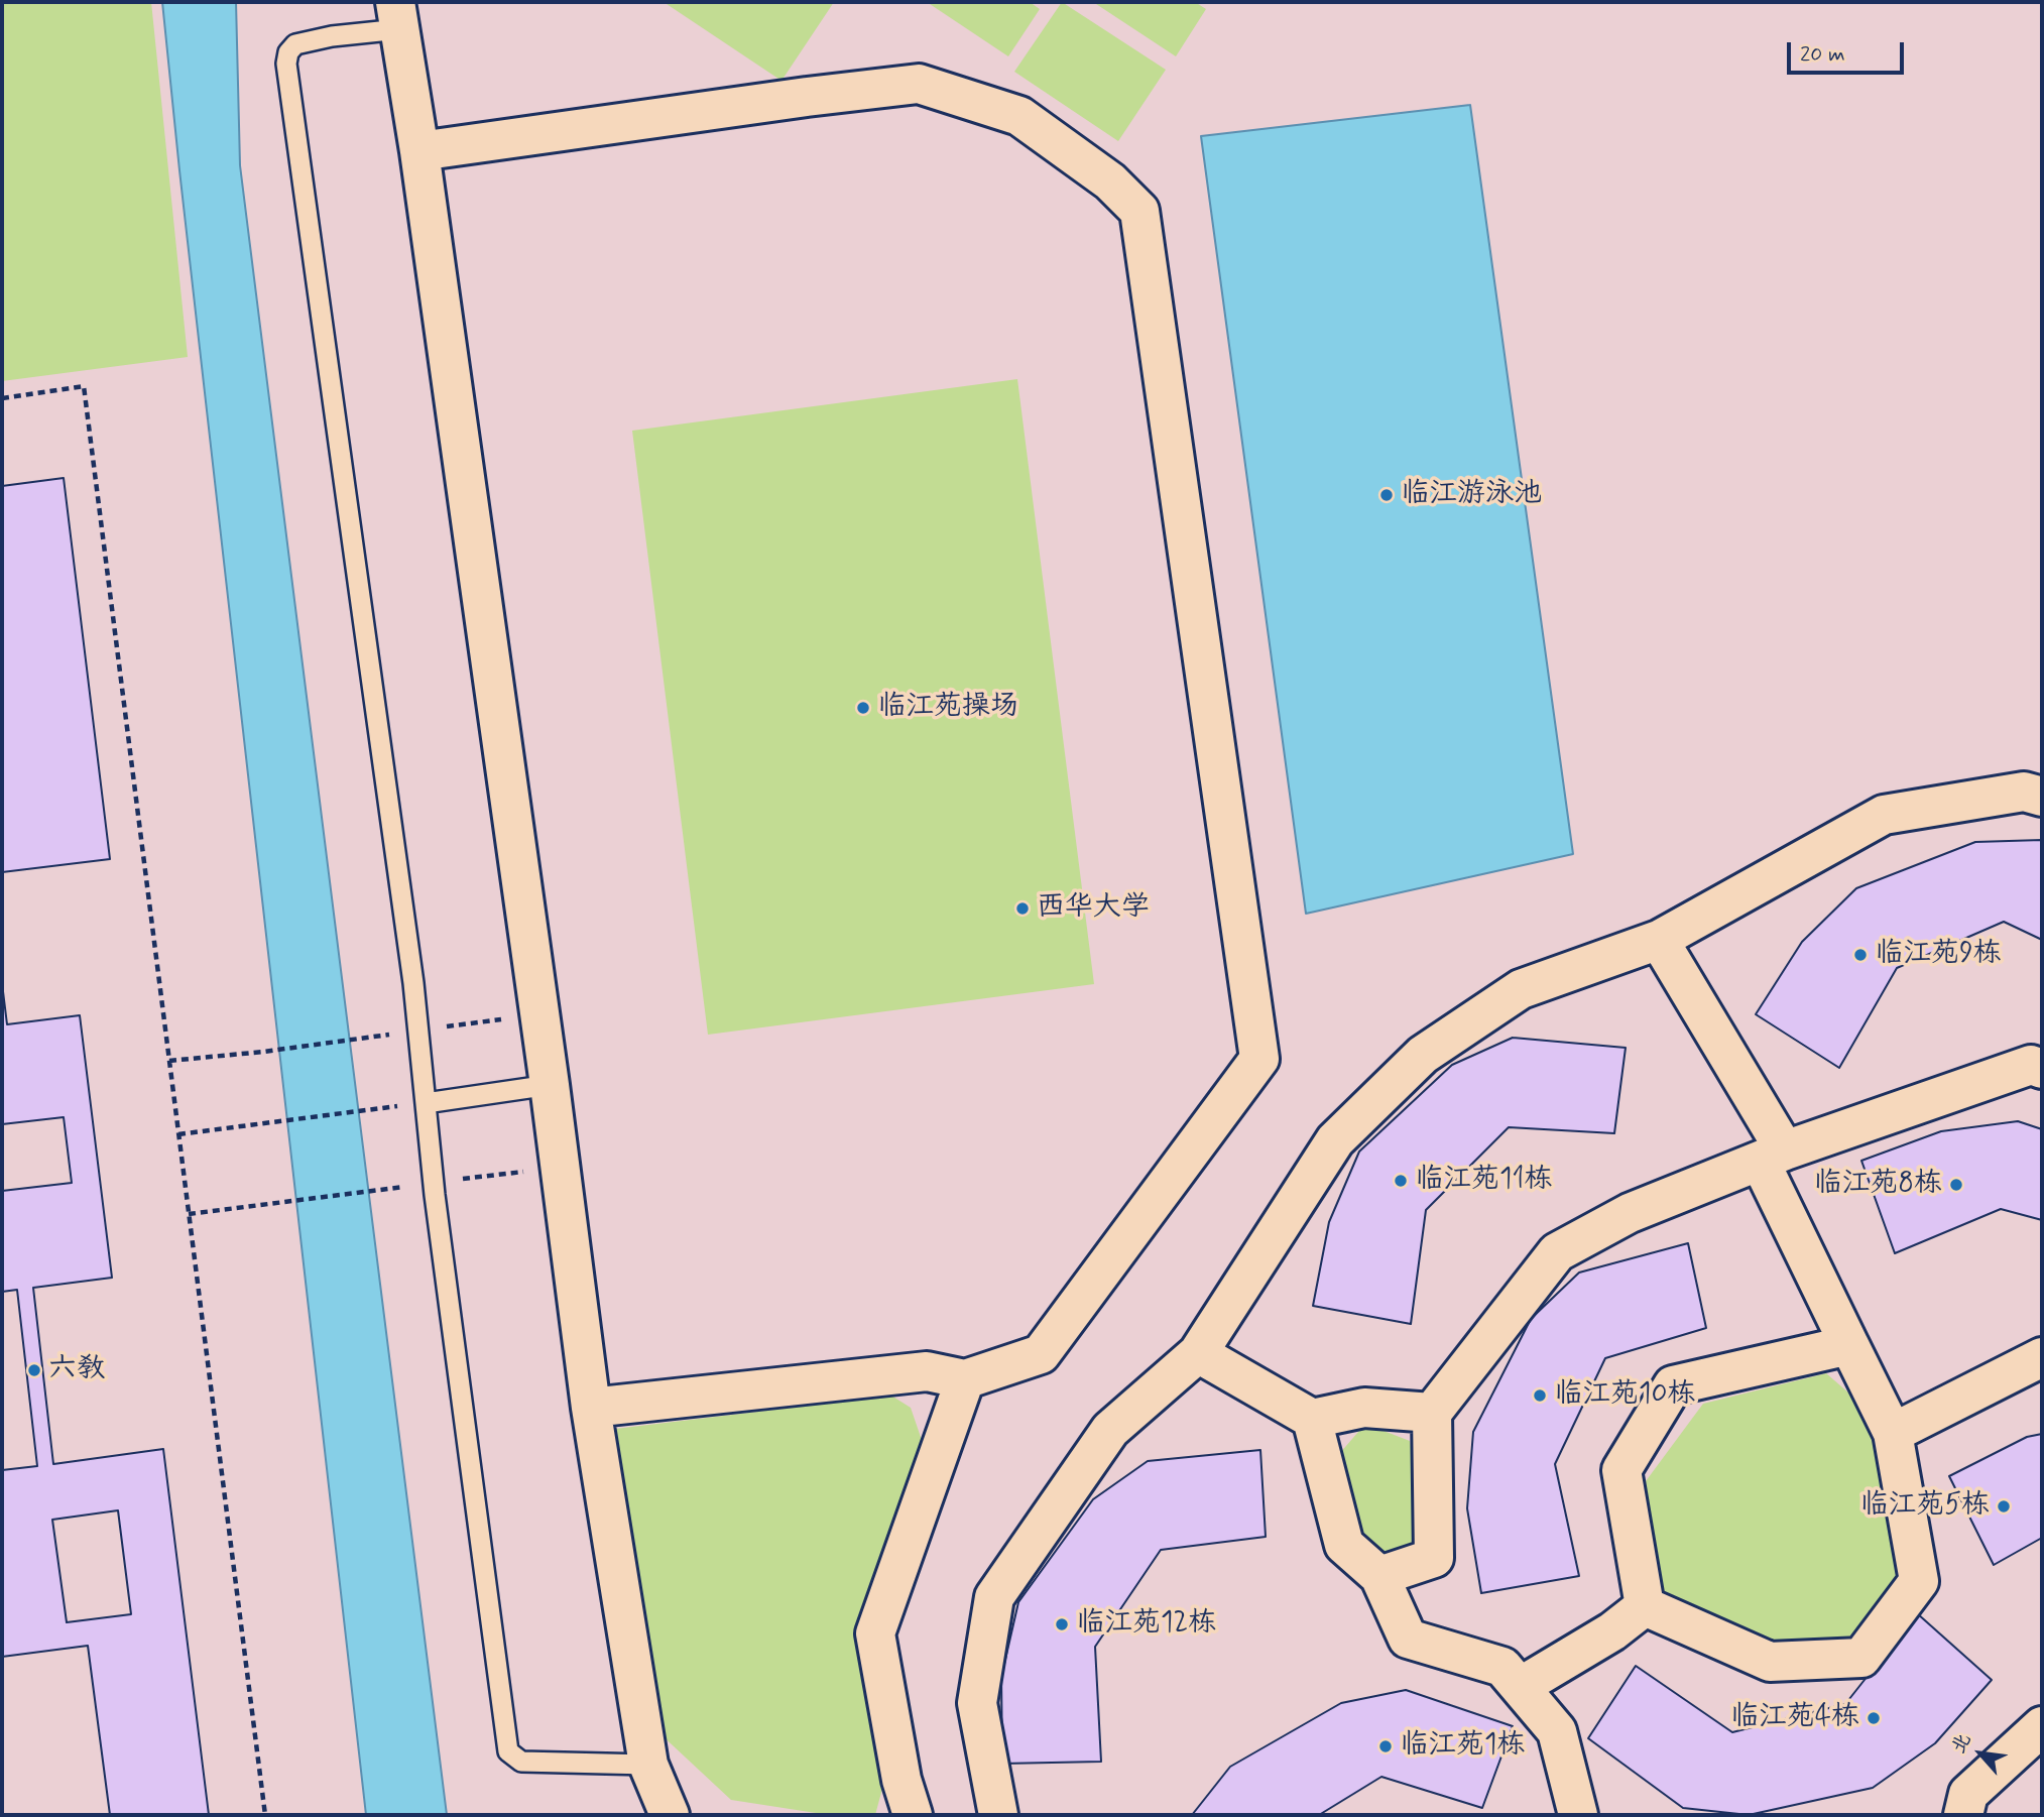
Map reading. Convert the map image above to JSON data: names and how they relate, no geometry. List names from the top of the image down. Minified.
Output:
{"places":["临江游泳池","临江苑操场","西华大学","临江苑9栋","临江苑11栋","临江苑8栋","六教","临江苑10栋","临江苑5栋","临江苑12栋","临江苑4栋","临江苑1栋"],"scale_bar":"20 m","north":"top left"}
